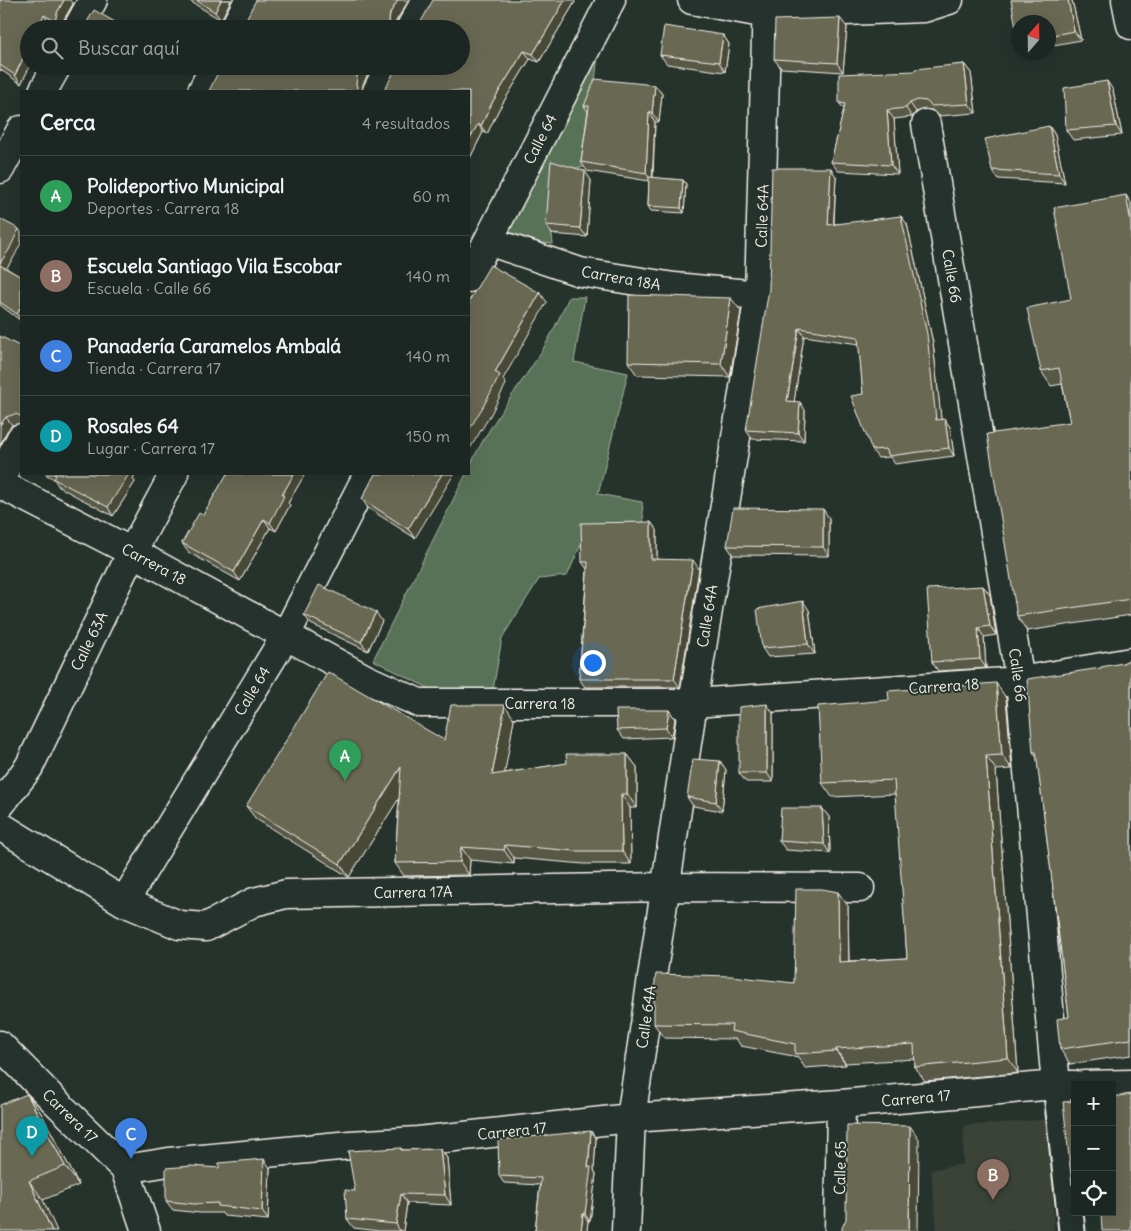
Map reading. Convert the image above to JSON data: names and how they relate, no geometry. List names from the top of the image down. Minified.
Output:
{"streets":{"street":["Calle 64","Calle 64A","Calle 66","Carrera 18A","Carrera 18","Calle 63A","Carrera 17A","Carrera 17","Calle 65"]},"crossings":[["Calle 64","Carrera 18A"],["Calle 64","Carrera 18"],["Calle 64","Carrera 17A"],["Calle 64A","Carrera 18A"],["Calle 64A","Carrera 18"],["Calle 64A","Carrera 17A"],["Calle 64A","Carrera 17"],["Calle 66","Carrera 18"],["Calle 66","Carrera 17"],["Carrera 18","Calle 63A"],["Carrera 17","Calle 65"]],"north":"top","page":{"search":"Buscar aquí","heading":["Cerca","4 resultados"],"list":[{"mark":"A","name":"Polideportivo Municipal","note":"Deportes · Carrera 18","value":"60 m"},{"mark":"B","name":"Escuela Santiago Vila Escobar","note":"Escuela · Calle 66","value":"140 m"},{"mark":"C","name":"Panadería Caramelos Ambalá","note":"Tienda · Carrera 17","value":"140 m"},{"mark":"D","name":"Rosales 64","note":"Lugar · Carrera 17","value":"150 m"}],"pins":["A","D","C","B"],"map_buttons":["+","−"]}}
